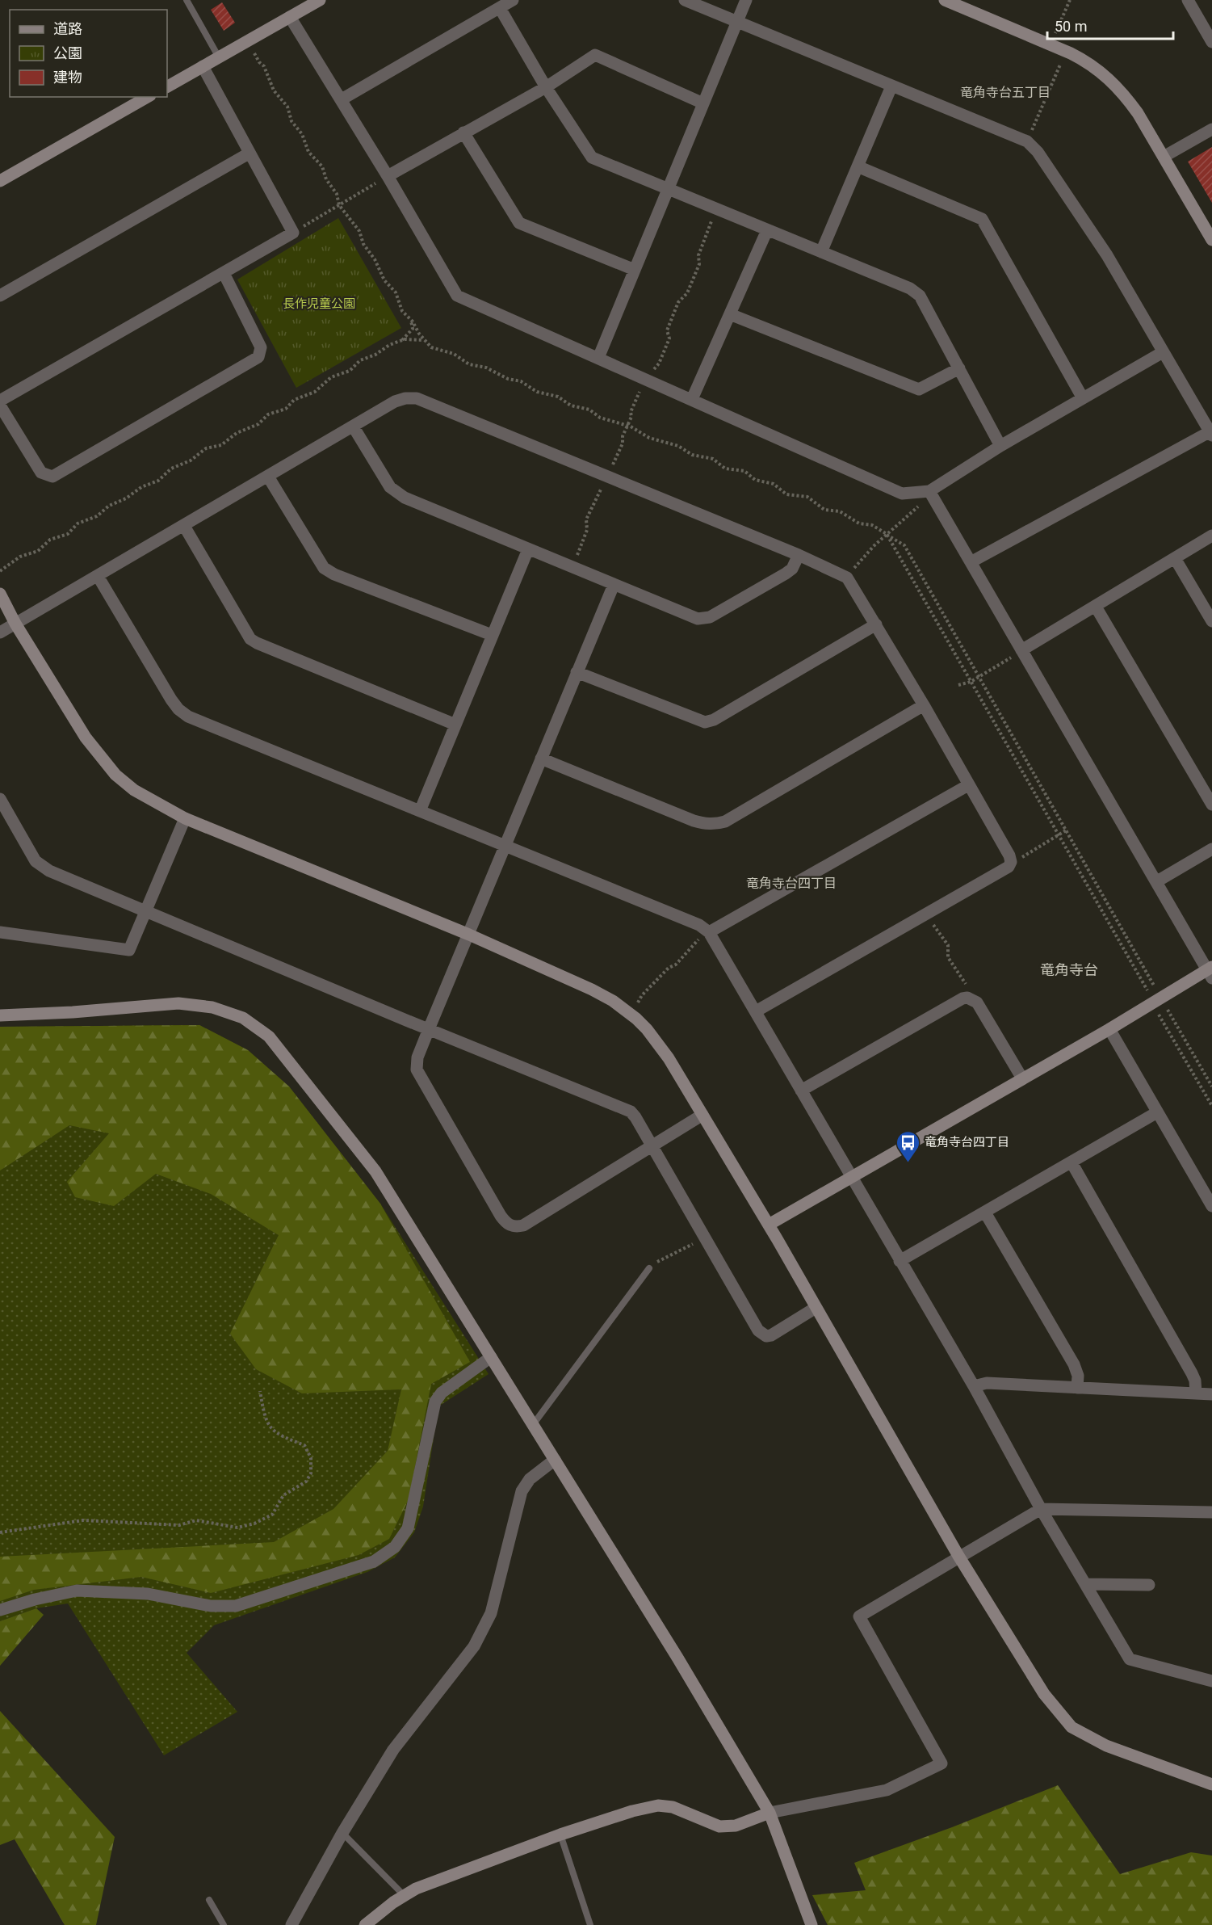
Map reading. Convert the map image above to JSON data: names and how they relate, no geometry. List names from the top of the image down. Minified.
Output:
{"districts":["竜角寺台五丁目","竜角寺台四丁目","竜角寺台"],"parks":["長作児童公園"],"places":{"bus stop":["竜角寺台四丁目"]},"legend":["道路","公園","建物"],"scale_bar":"50 m"}
